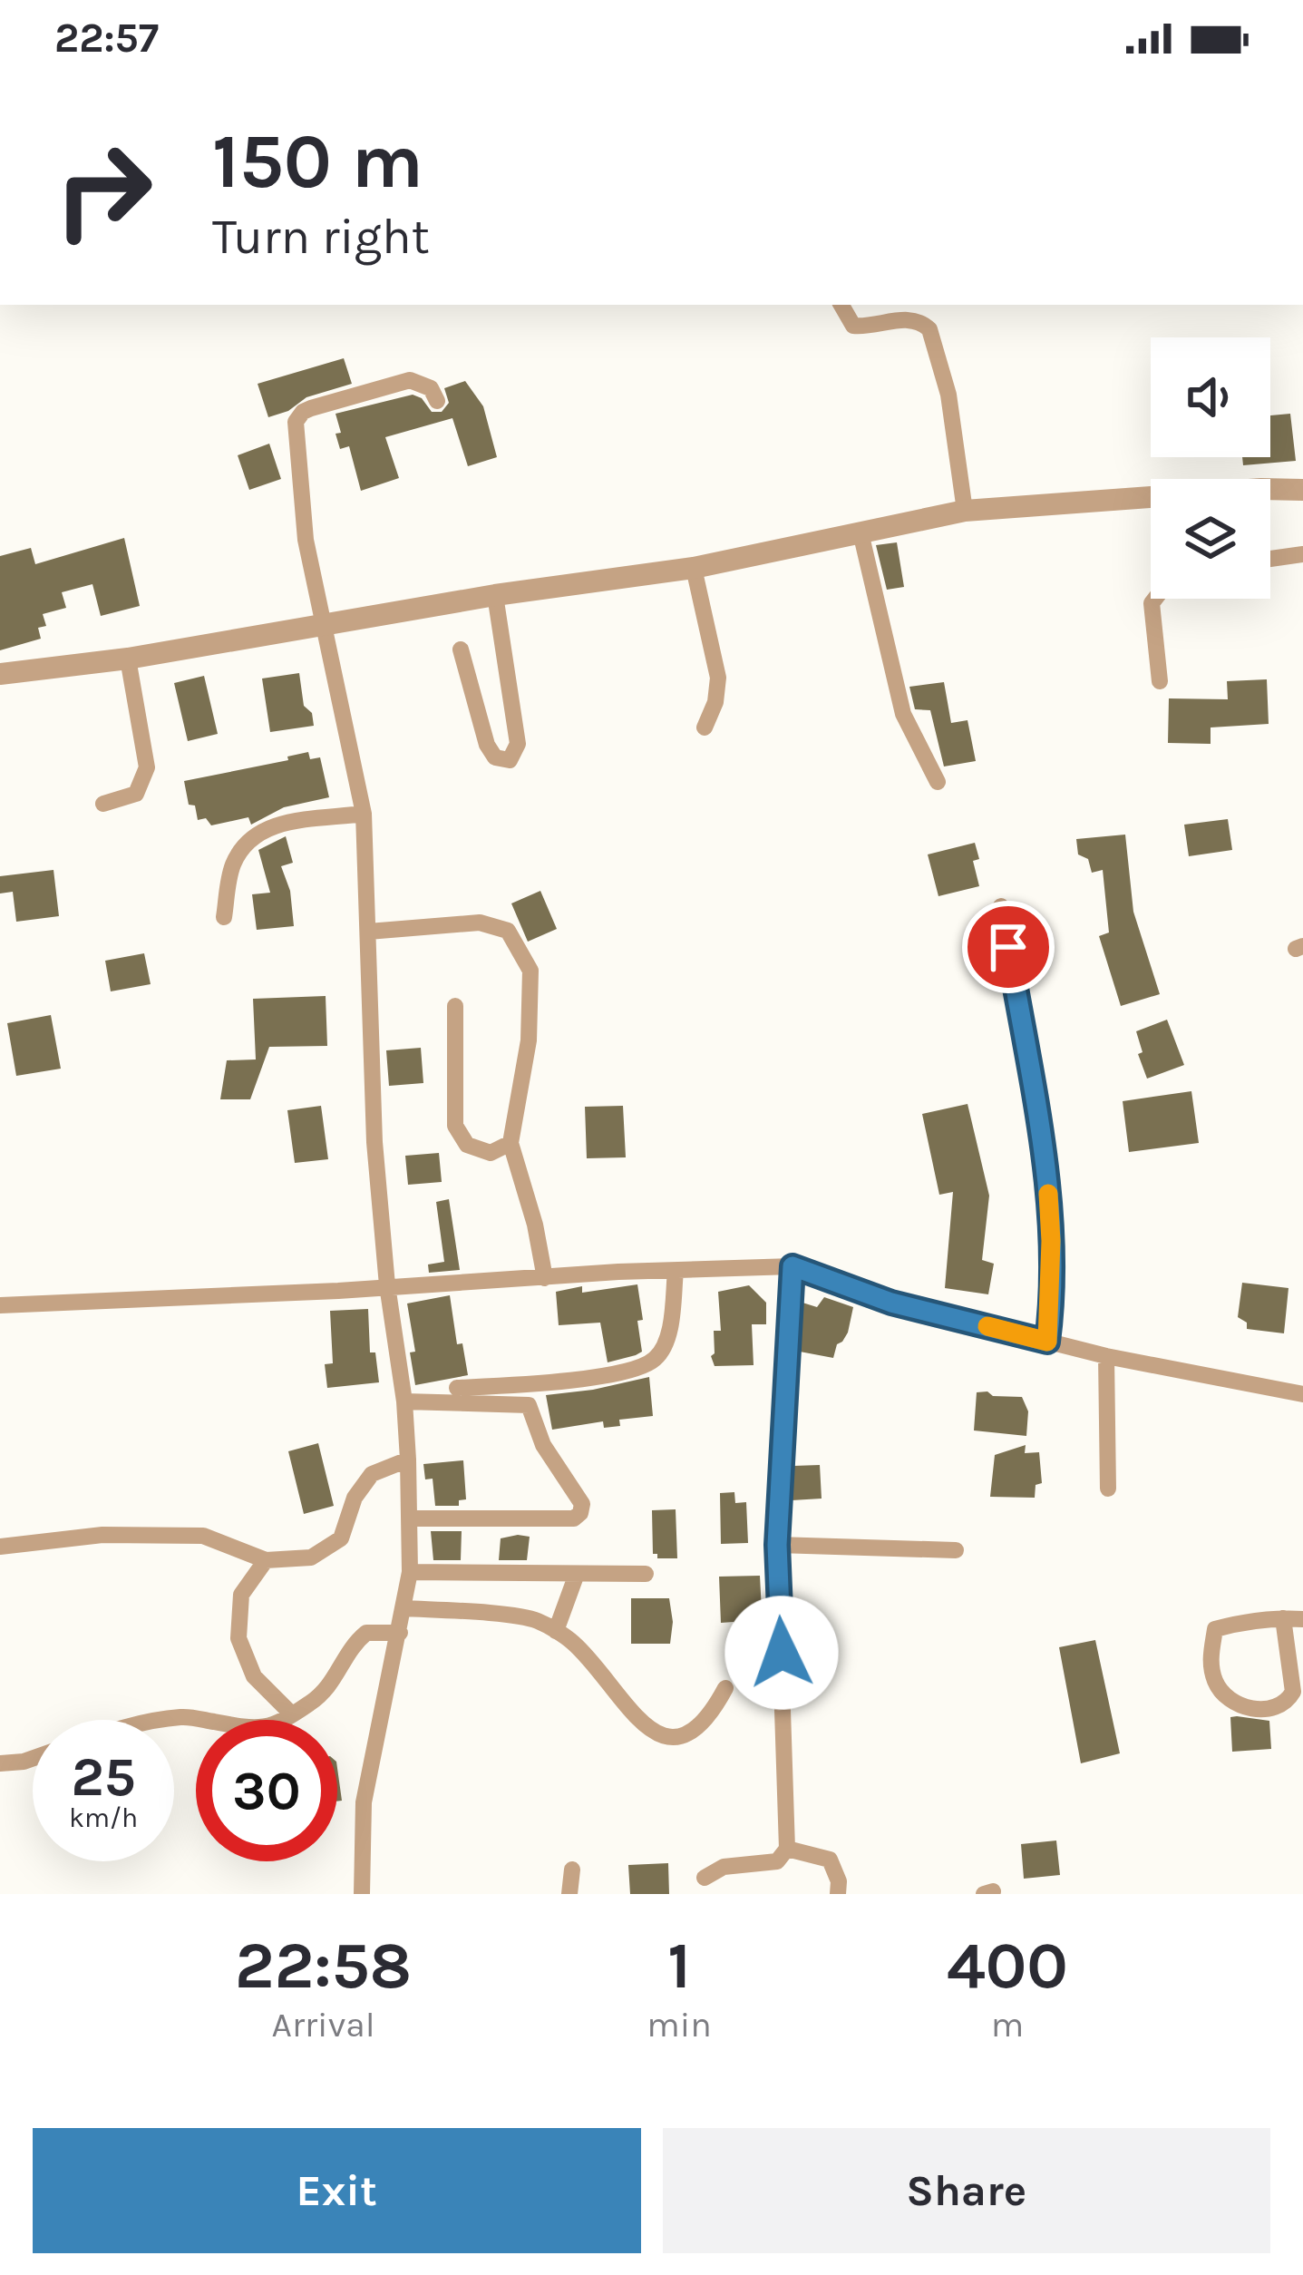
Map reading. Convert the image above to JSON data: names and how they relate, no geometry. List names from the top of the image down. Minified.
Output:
{"page":{"status":"22:57","turn":["150 m","Turn right"],"speed":"25 km/h","limit":"30","eta":["22:58","Arrival","1","min","400","m"],"buttons":["Exit","Share"]}}
